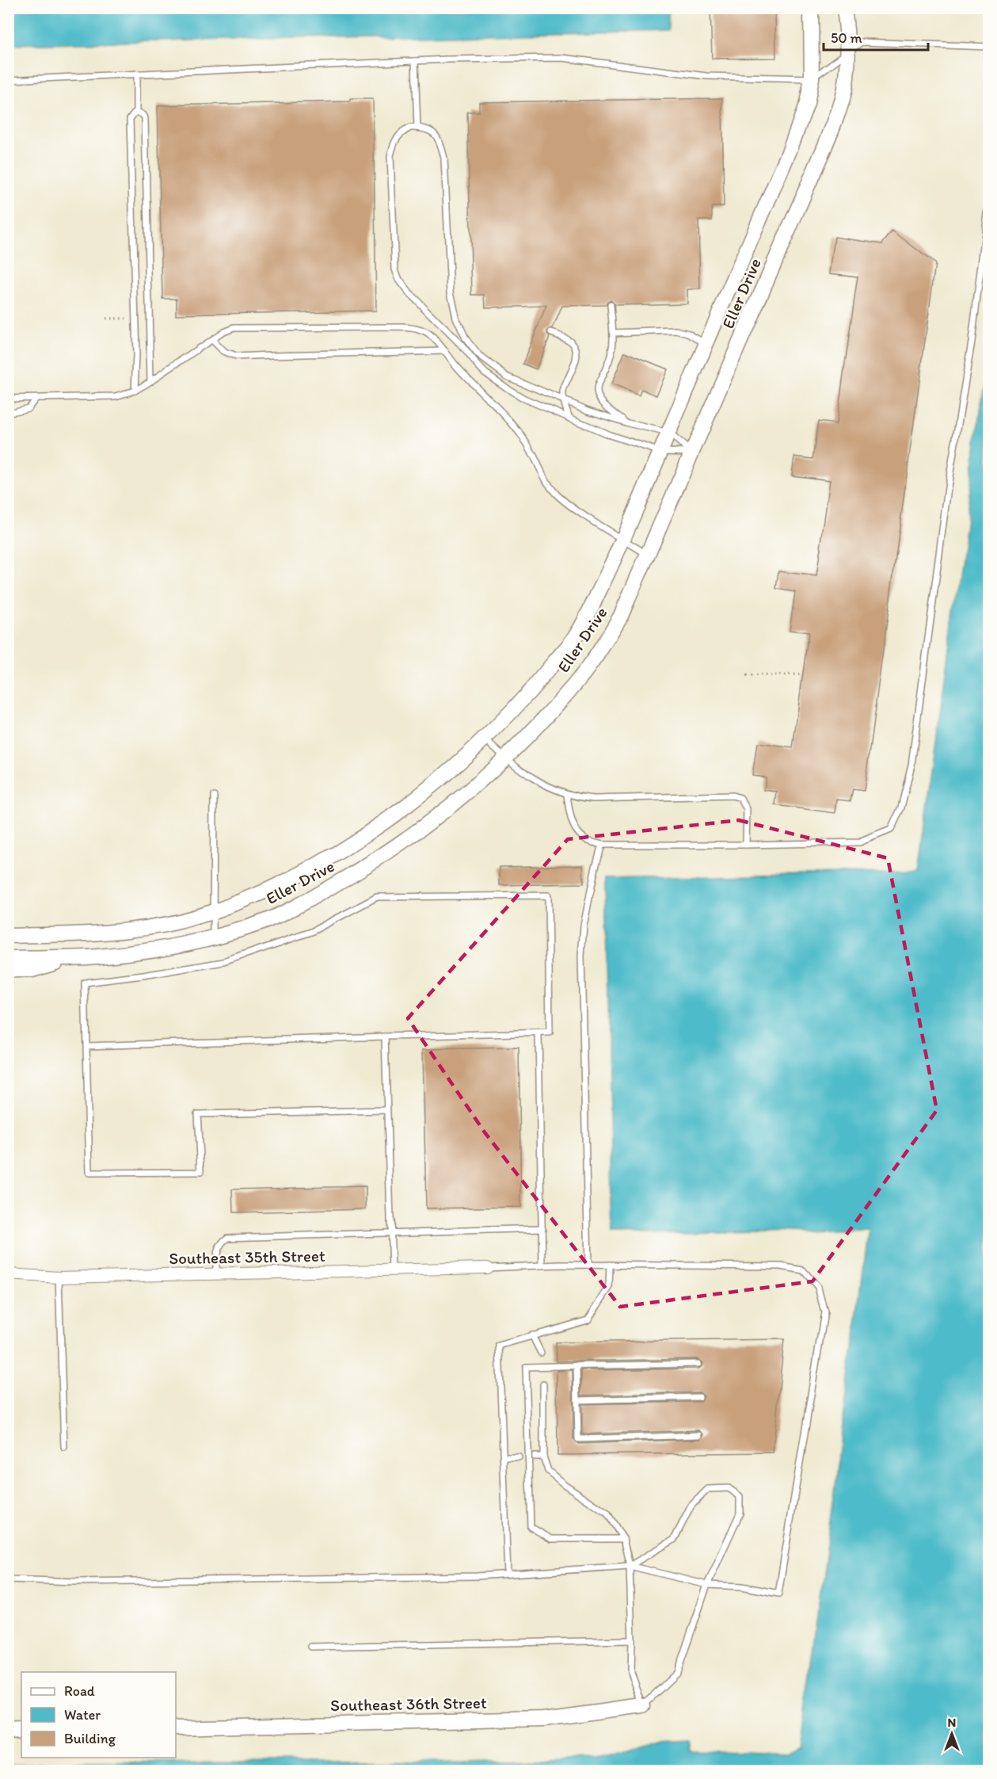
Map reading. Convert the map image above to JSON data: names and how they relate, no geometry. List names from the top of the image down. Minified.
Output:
{"streets":{"street":["Eller Drive","Southeast 35th Street","Southeast 36th Street"]},"legend":["Road","Water","Building"],"scale_bar":"50 m","north":"top"}
